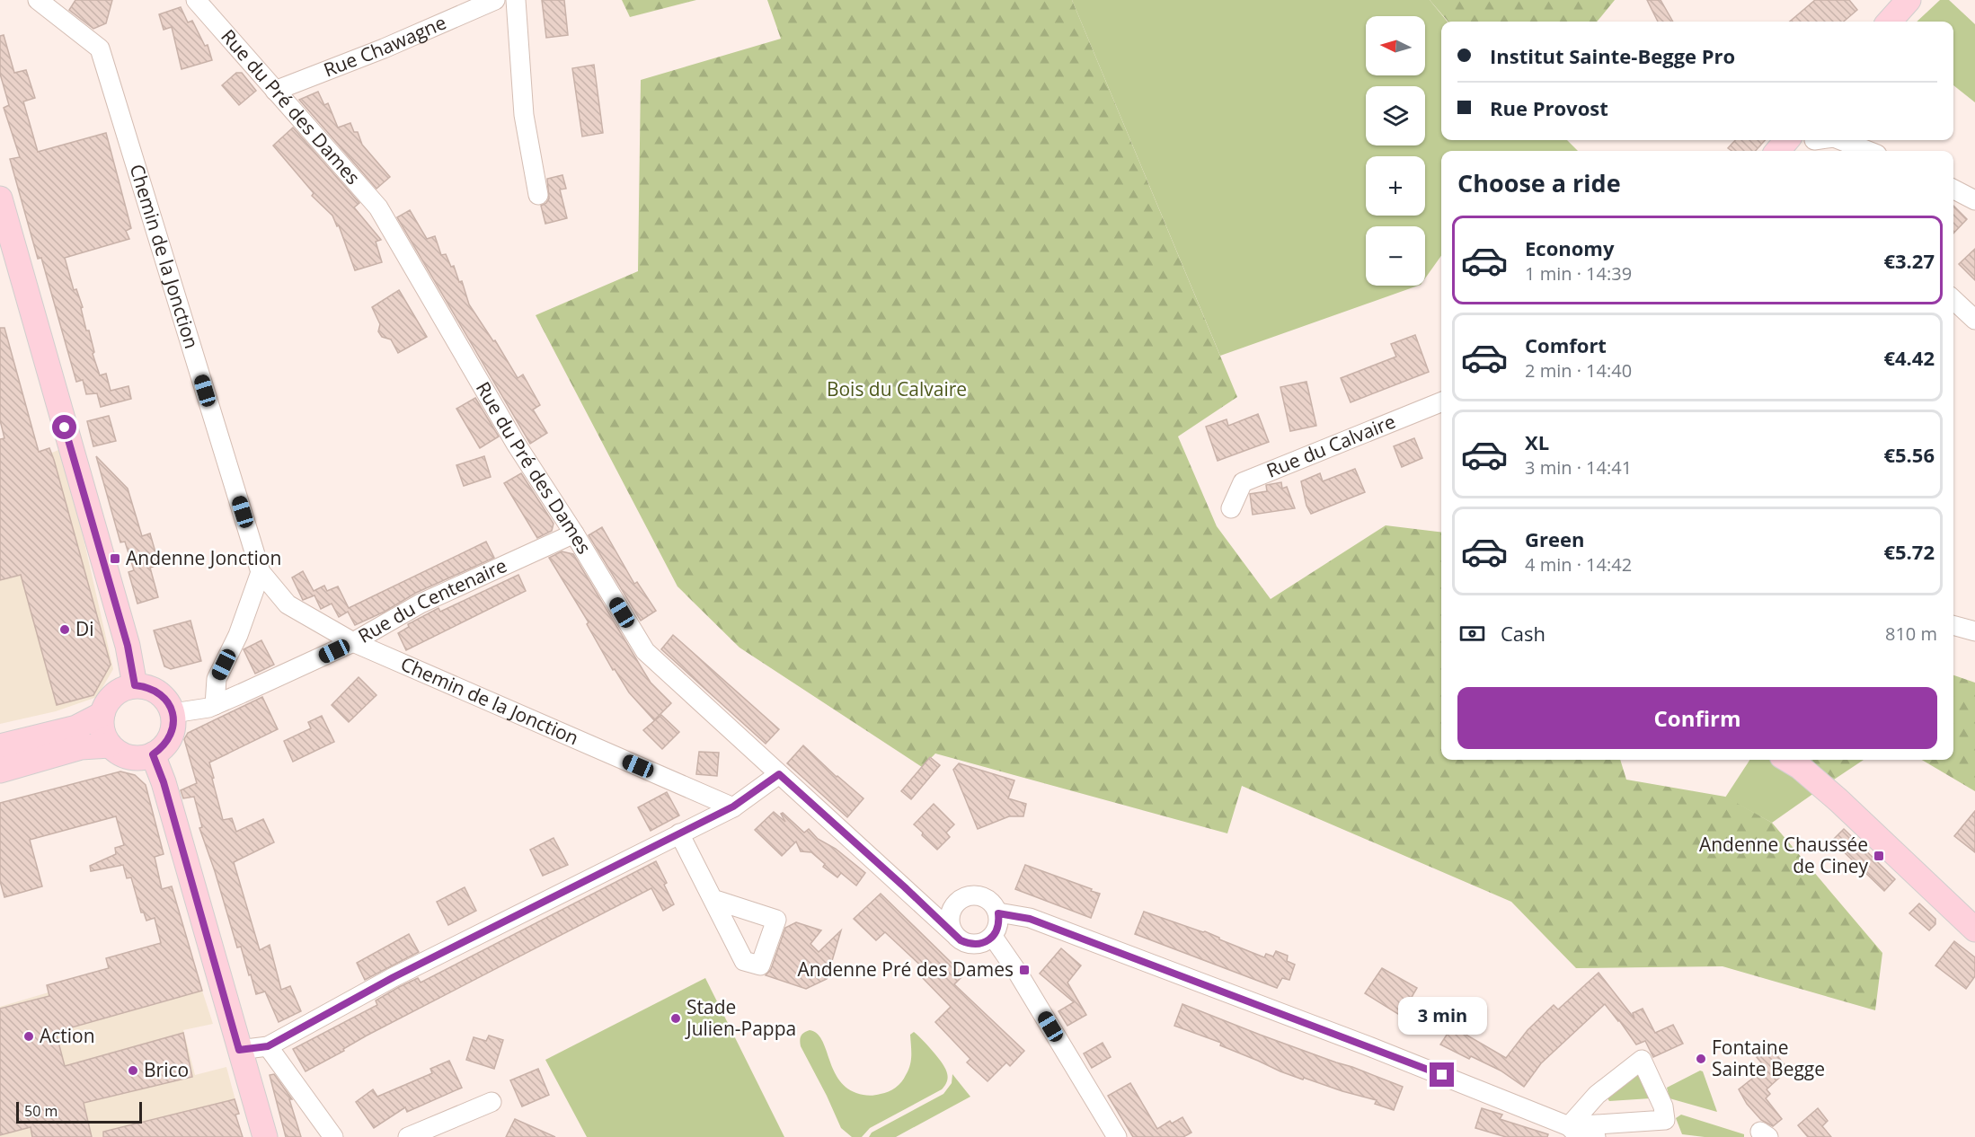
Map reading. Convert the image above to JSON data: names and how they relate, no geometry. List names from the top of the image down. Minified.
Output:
{"streets":{"street":["Rue Chawagne","Rue du Pré des Dames","Chemin de la Jonction","Rue du Calvaire","Rue du Centenaire"]},"crossings":[["Rue Chawagne","Rue du Pré des Dames"],["Rue du Pré des Dames","Rue du Centenaire"],["Chemin de la Jonction","Rue du Centenaire"]],"parks":["Bois du Calvaire"],"places":{"transit":["Andenne Jonction","Andenne Chaussée de Ciney","Andenne Pré des Dames"],"other":["Di","Stade Julien-Pappa","Action","Fontaine Sainte Begge","Brico"]},"scale_bar":"50 m","north":"left","page":{"map_buttons":["+","−"],"banner":["Institut Sainte-Begge Pro","Rue Provost"],"heading":"Choose a ride","list":[{"name":"Economy","note":"1 min · 14:39","value":"€3.27"},{"name":"Comfort","note":"2 min · 14:40","value":"€4.42"},{"name":"XL","note":"3 min · 14:41","value":"€5.56"},{"name":"Green","note":"4 min · 14:42","value":"€5.72"}],"pay":["Cash","810 m"],"buttons":"Confirm","bubble":"3 min","scale":"50 m"}}
